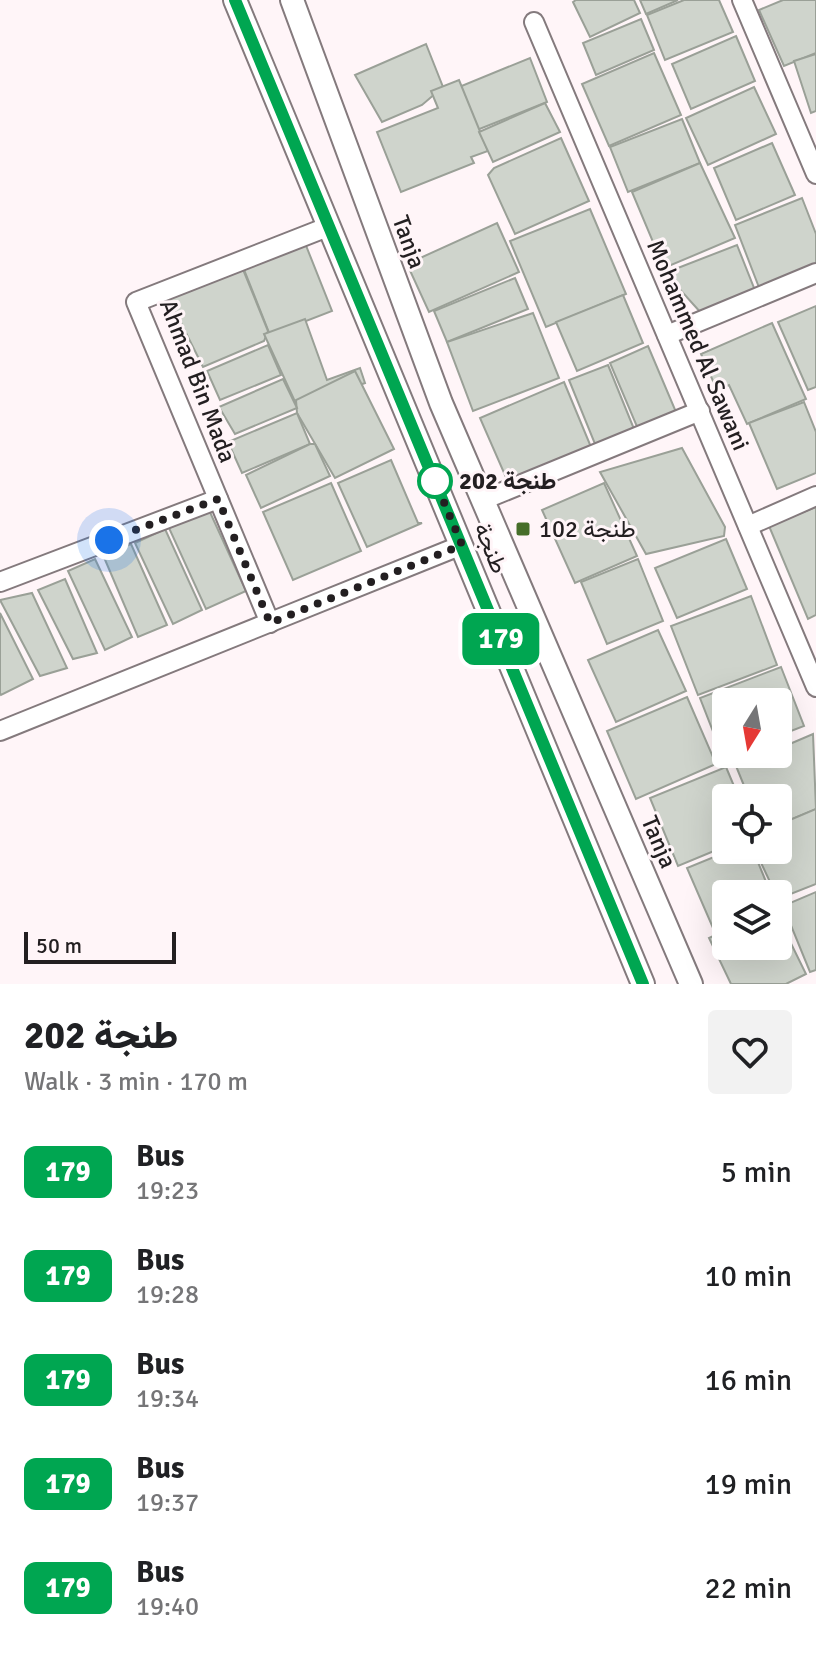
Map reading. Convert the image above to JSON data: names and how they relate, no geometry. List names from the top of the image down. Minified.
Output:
{"streets":{"street":["Tanja","Mohammed Al Sawani","Ahmad Bin Mada","طنجة"]},"crossings":[["Ahmad Bin Mada","طنجة"]],"places":{"other":["طنجة 202"],"transit":["طنجة 102"]},"lines":["bus line 179"],"scale_bar":"50 m","north":"bottom","page":{"on_map":"179","scale":"50 m","heading":["طنجة 202","Walk · 3 min · 170 m"],"list":[{"mark":"179","name":"Bus","note":"19:23","value":"5 min"},{"mark":"179","name":"Bus","note":"19:28","value":"10 min"},{"mark":"179","name":"Bus","note":"19:34","value":"16 min"},{"mark":"179","name":"Bus","note":"19:37","value":"19 min"},{"mark":"179","name":"Bus","note":"19:40","value":"22 min"}]}}
